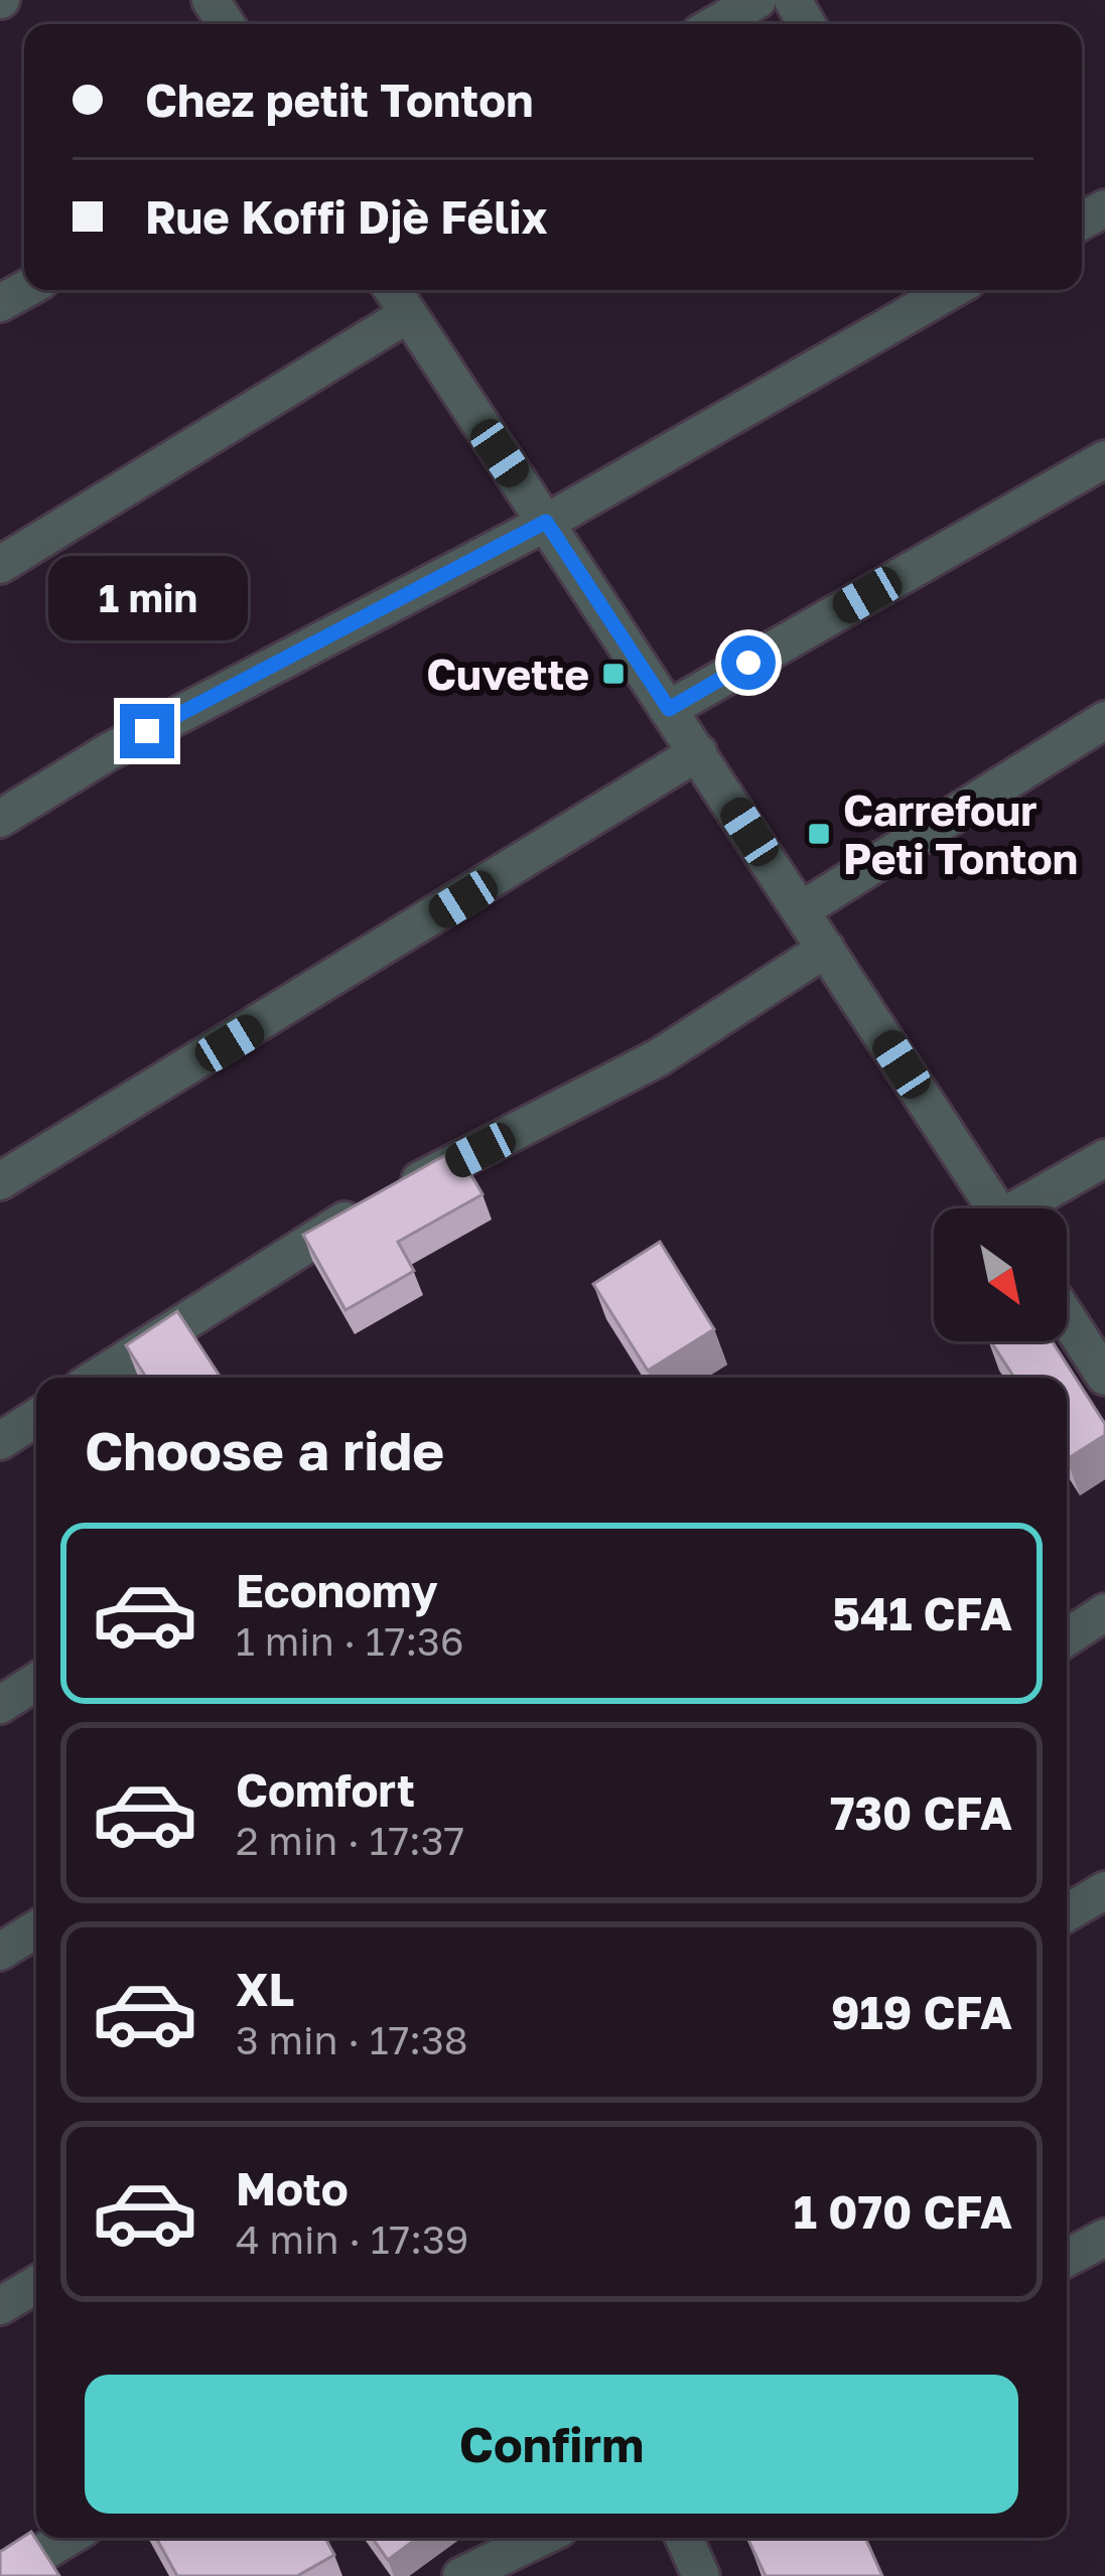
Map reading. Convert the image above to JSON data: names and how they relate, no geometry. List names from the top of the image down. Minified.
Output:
{"places":{"transit":["Cuvette","Carrefour Peti Tonton"]},"north":"bottom right","page":{"banner":["Chez petit Tonton","Rue Koffi Djè Félix"],"bubble":"1 min","heading":"Choose a ride","list":[{"name":"Economy","note":"1 min · 17:36","value":"541 CFA"},{"name":"Comfort","note":"2 min · 17:37","value":"730 CFA"},{"name":"XL","note":"3 min · 17:38","value":"919 CFA"},{"name":"Moto","note":"4 min · 17:39","value":"1 070 CFA"}],"buttons":"Confirm"}}
